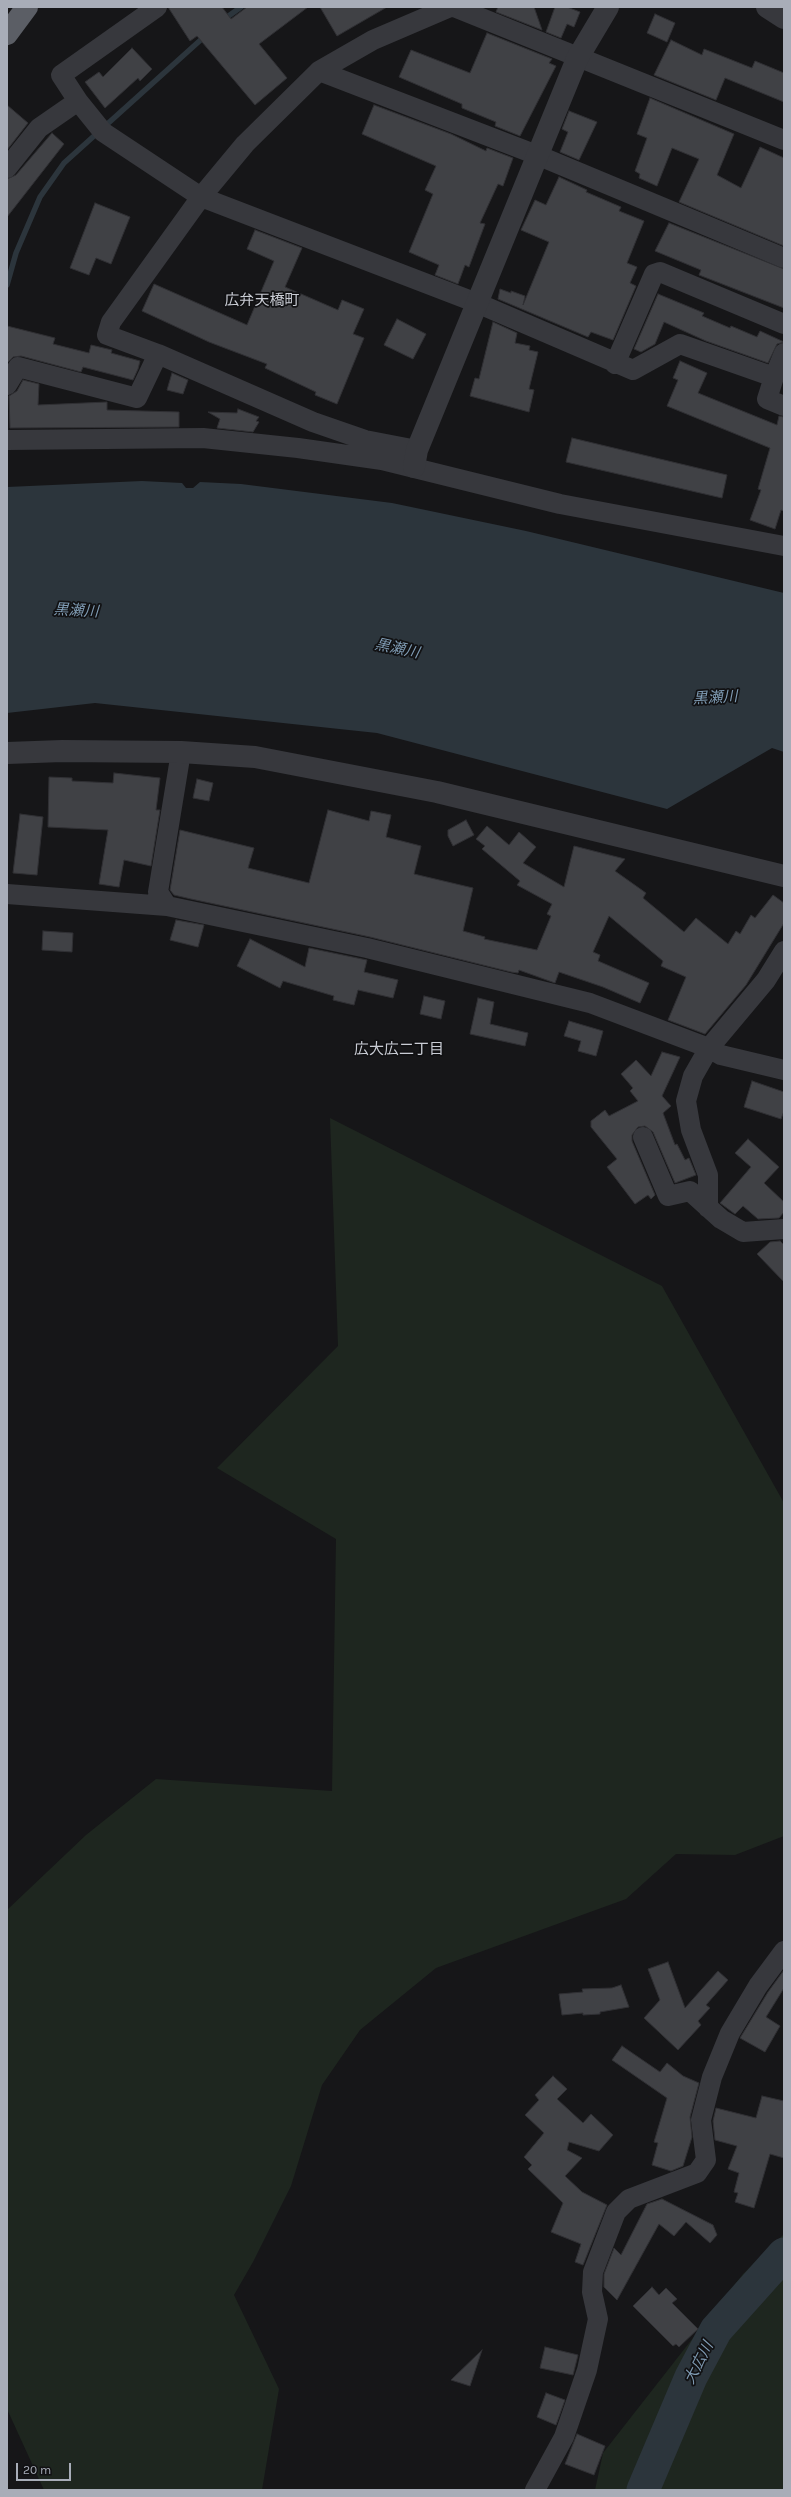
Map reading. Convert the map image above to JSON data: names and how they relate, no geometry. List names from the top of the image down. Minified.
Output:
{"districts":["広弁天橋町","広大広二丁目"],"water":["黒瀬川","大広川"],"scale_bar":"20 m"}
